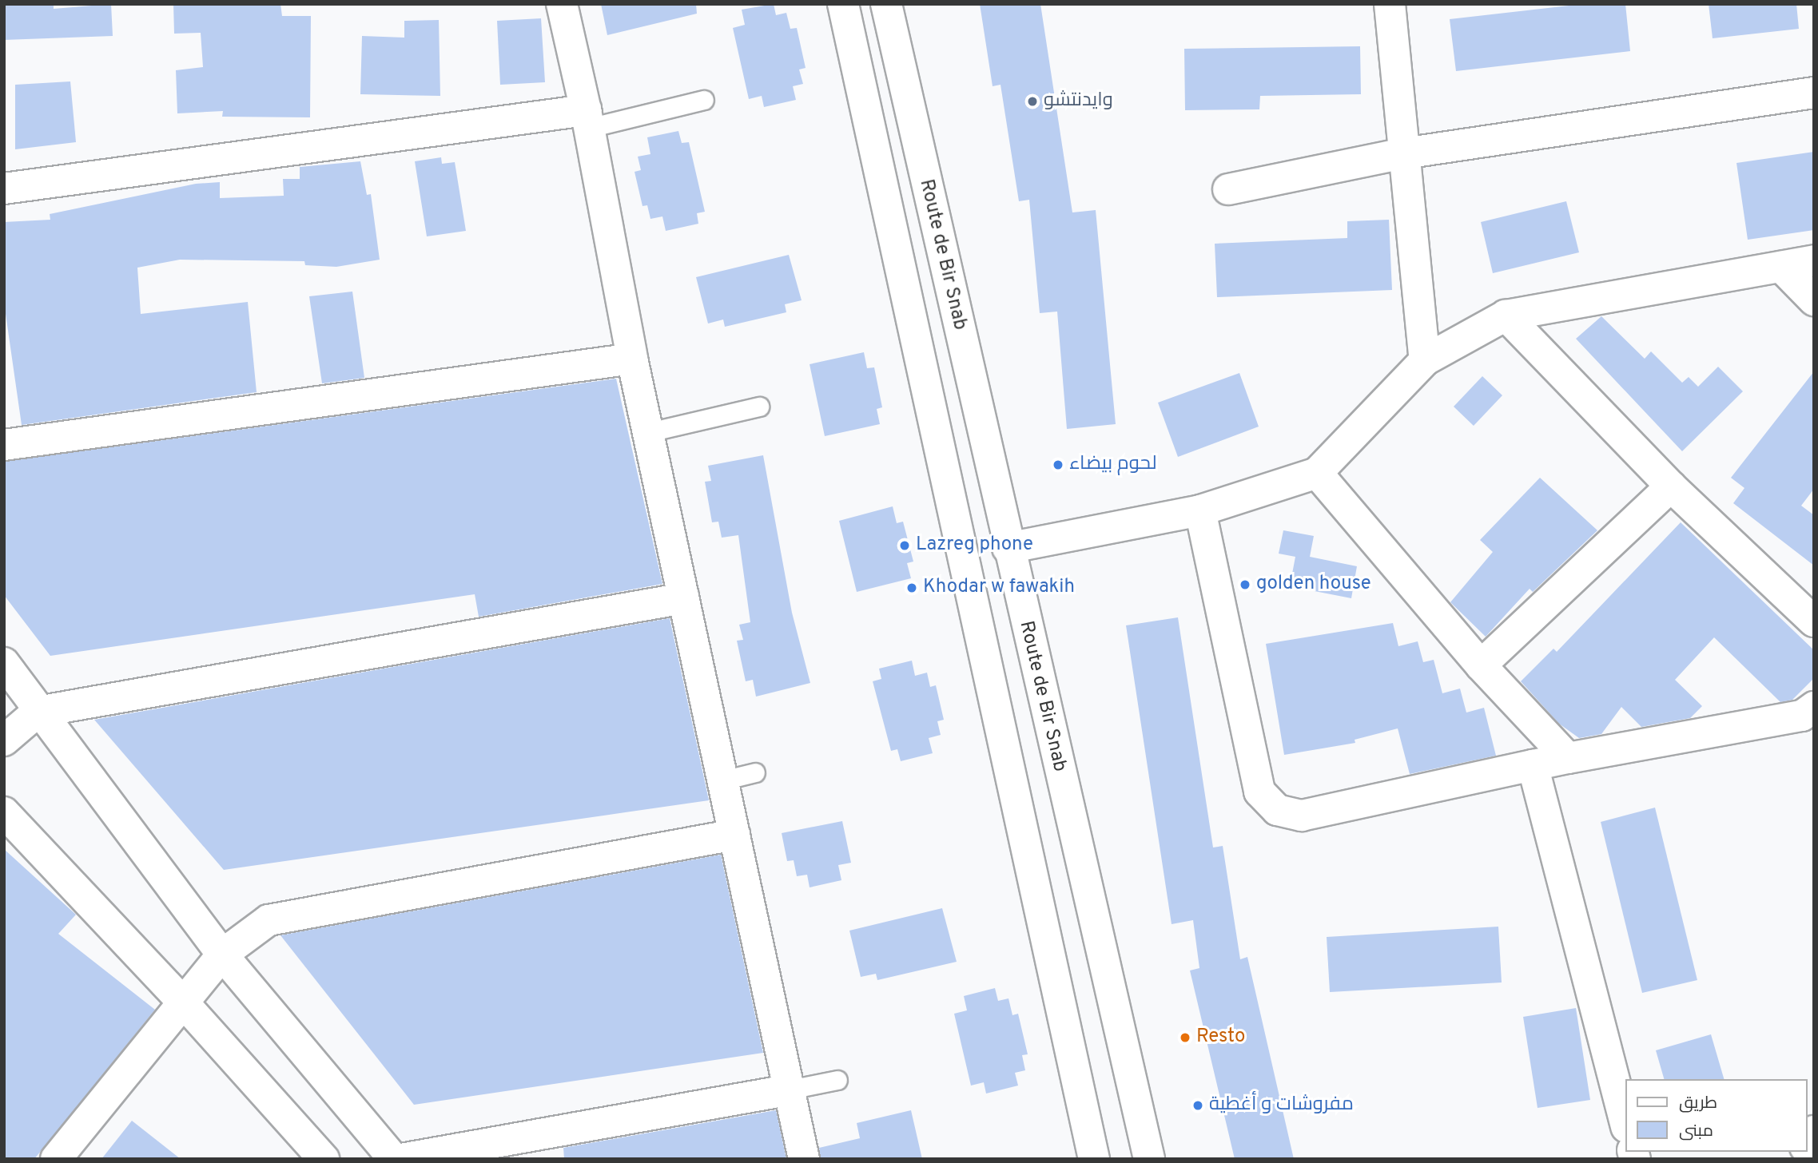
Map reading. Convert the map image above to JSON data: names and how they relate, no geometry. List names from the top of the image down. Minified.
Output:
{"streets":{"street":["Route de Bir Snab"]},"places":["وايدنتشو","لحوم بيضاء","Lazreg phone","golden house","Khodar w fawakih","Resto","مفروشات و أغطية"],"legend":["طريق","مبنى"]}
